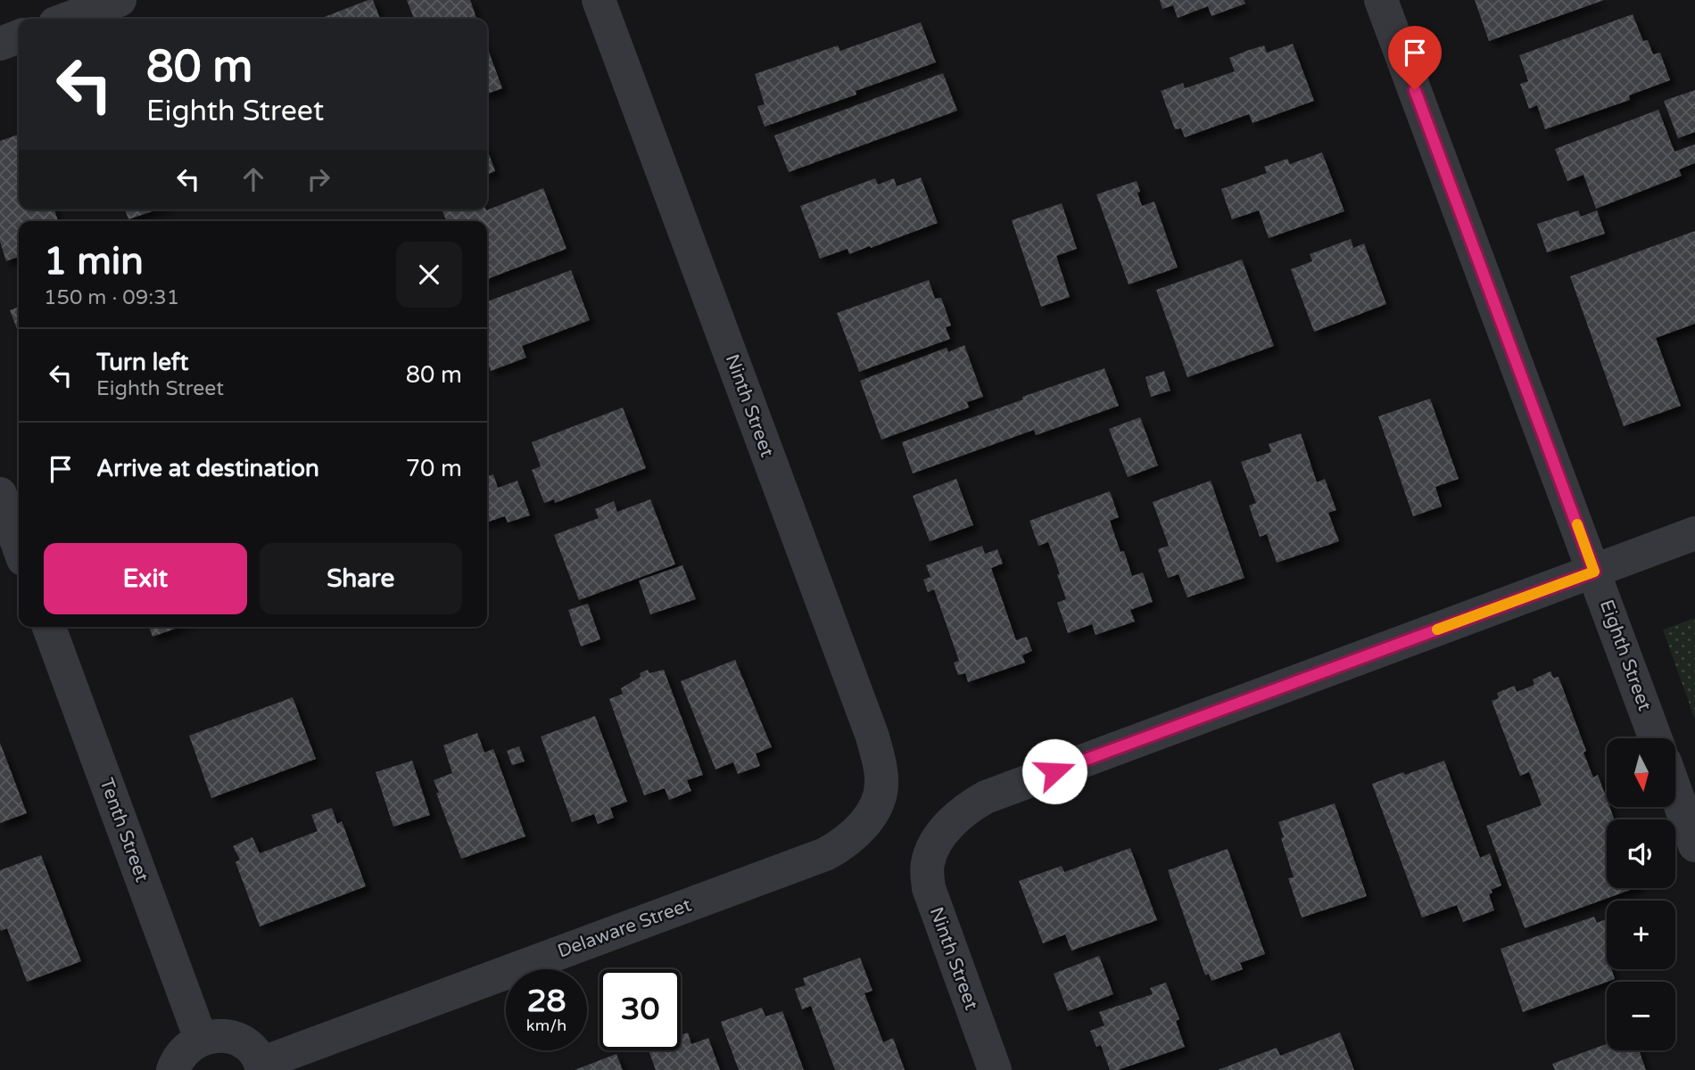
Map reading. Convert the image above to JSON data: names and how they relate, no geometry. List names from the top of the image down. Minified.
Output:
{"streets":{"street":["Ninth Street","Eighth Street","Tenth Street","Delaware Street"]},"crossings":[["Ninth Street","Eighth Street"],["Ninth Street","Delaware Street"]],"north":"bottom","page":{"turn":["80 m","Eighth Street"],"heading":["1 min","150 m · 09:31"],"list":[{"name":"Turn left","note":"Eighth Street","value":"80 m"},{"name":"Arrive at destination","value":"70 m"}],"buttons":["Exit","Share"],"map_buttons":["+","−"],"speed":"28 km/h","limit":"30"}}
